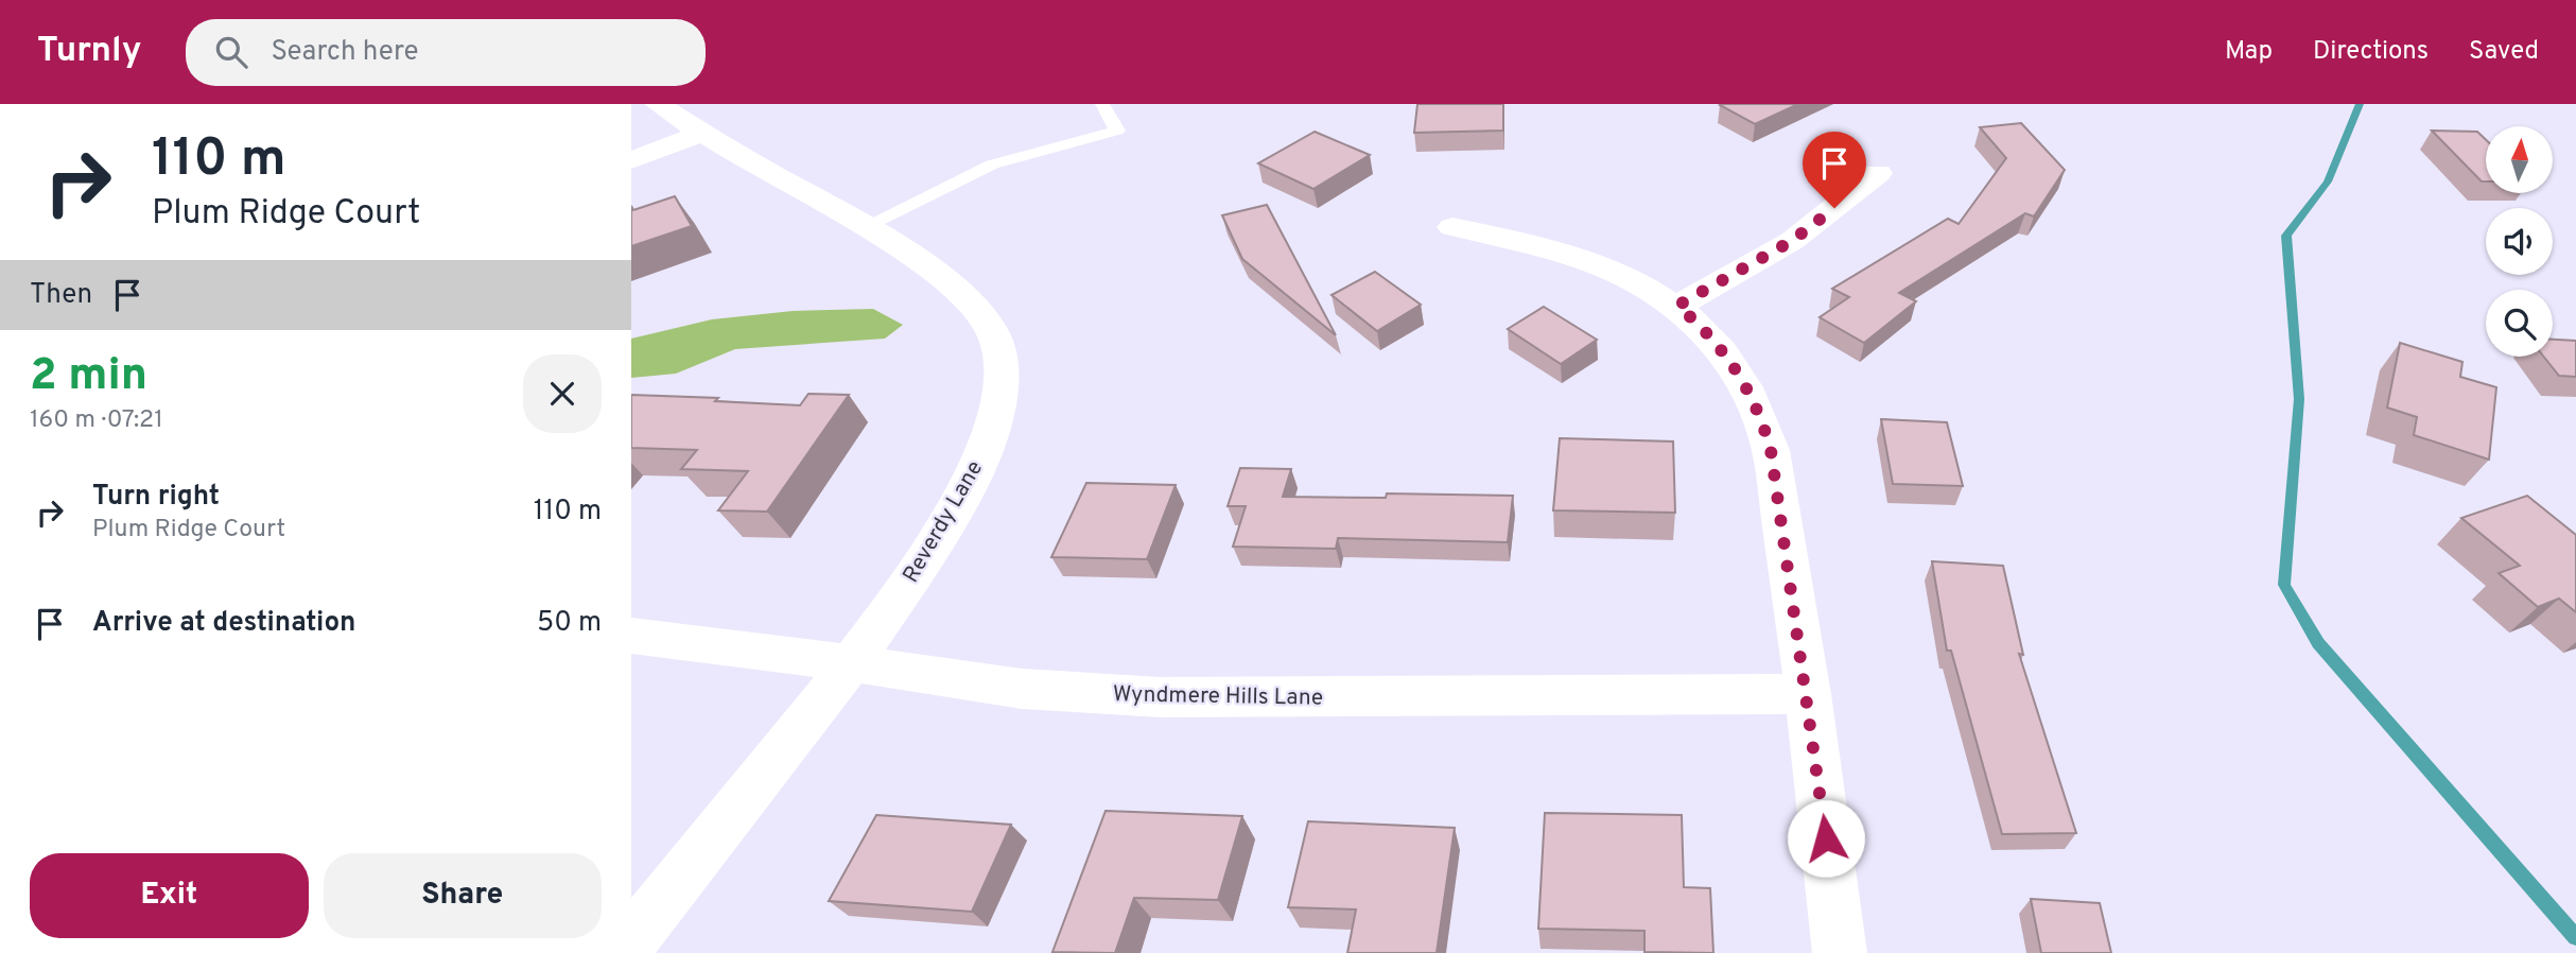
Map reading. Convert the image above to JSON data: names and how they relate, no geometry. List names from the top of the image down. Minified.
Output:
{"streets":{"street":["Reverdy Lane","Wyndmere Hills Lane"]},"crossings":[["Reverdy Lane","Wyndmere Hills Lane"]],"north":"top","page":{"header":"Turnly","search":"Search here","nav":["Map","Directions","Saved"],"turn":["110 m","Plum Ridge Court"],"then":"Then","heading":["2 min","160 m · 07:21"],"list":[{"name":"Turn right","note":"Plum Ridge Court","value":"110 m"},{"name":"Arrive at destination","value":"50 m"}],"buttons":["Exit","Share"]}}
